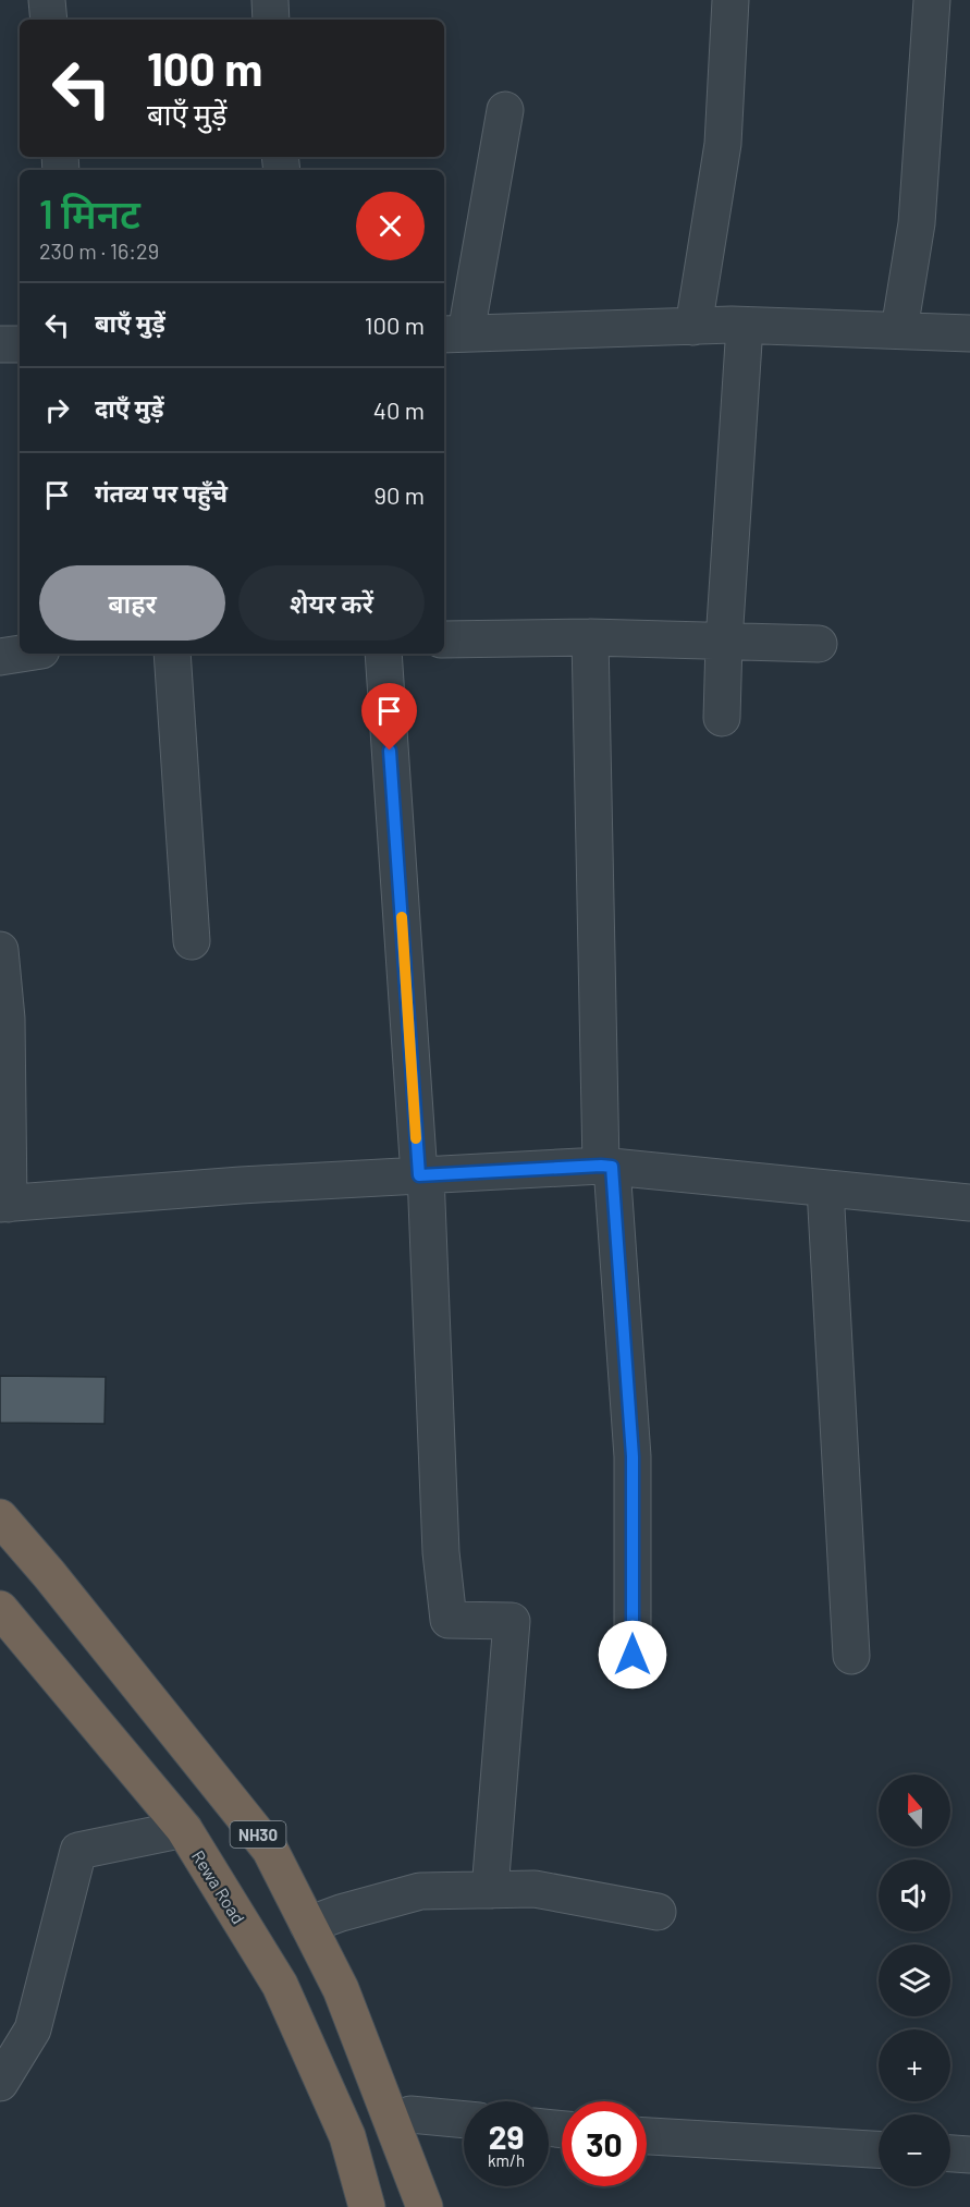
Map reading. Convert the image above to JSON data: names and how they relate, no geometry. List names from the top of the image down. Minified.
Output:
{"streets":{"highway":["NH30","Rewa Road"]},"north":"top","page":{"turn":["100 m","बाएँ मुड़ें"],"heading":["1 मिनट","230 m · 16:29"],"list":[{"name":"बाएँ मुड़ें","value":"100 m"},{"name":"दाएँ मुड़ें","value":"40 m"},{"name":"गंतव्य पर पहुँचे","value":"90 m"}],"buttons":["बाहर","शेयर करें"],"map_buttons":["+","−"],"speed":"29 km/h","limit":"30"}}
